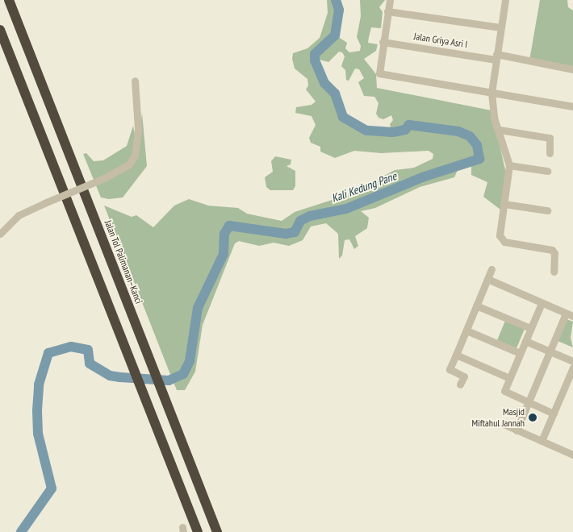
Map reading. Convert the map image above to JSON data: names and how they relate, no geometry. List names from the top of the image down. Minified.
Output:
{"streets":{"highway":["Jalan Tol Palimanan–Kanci"],"street":["Jalan Griya Asri I"]},"water":["Kali Kedung Pane"],"places":["Masjid Miftahul Jannah"]}
